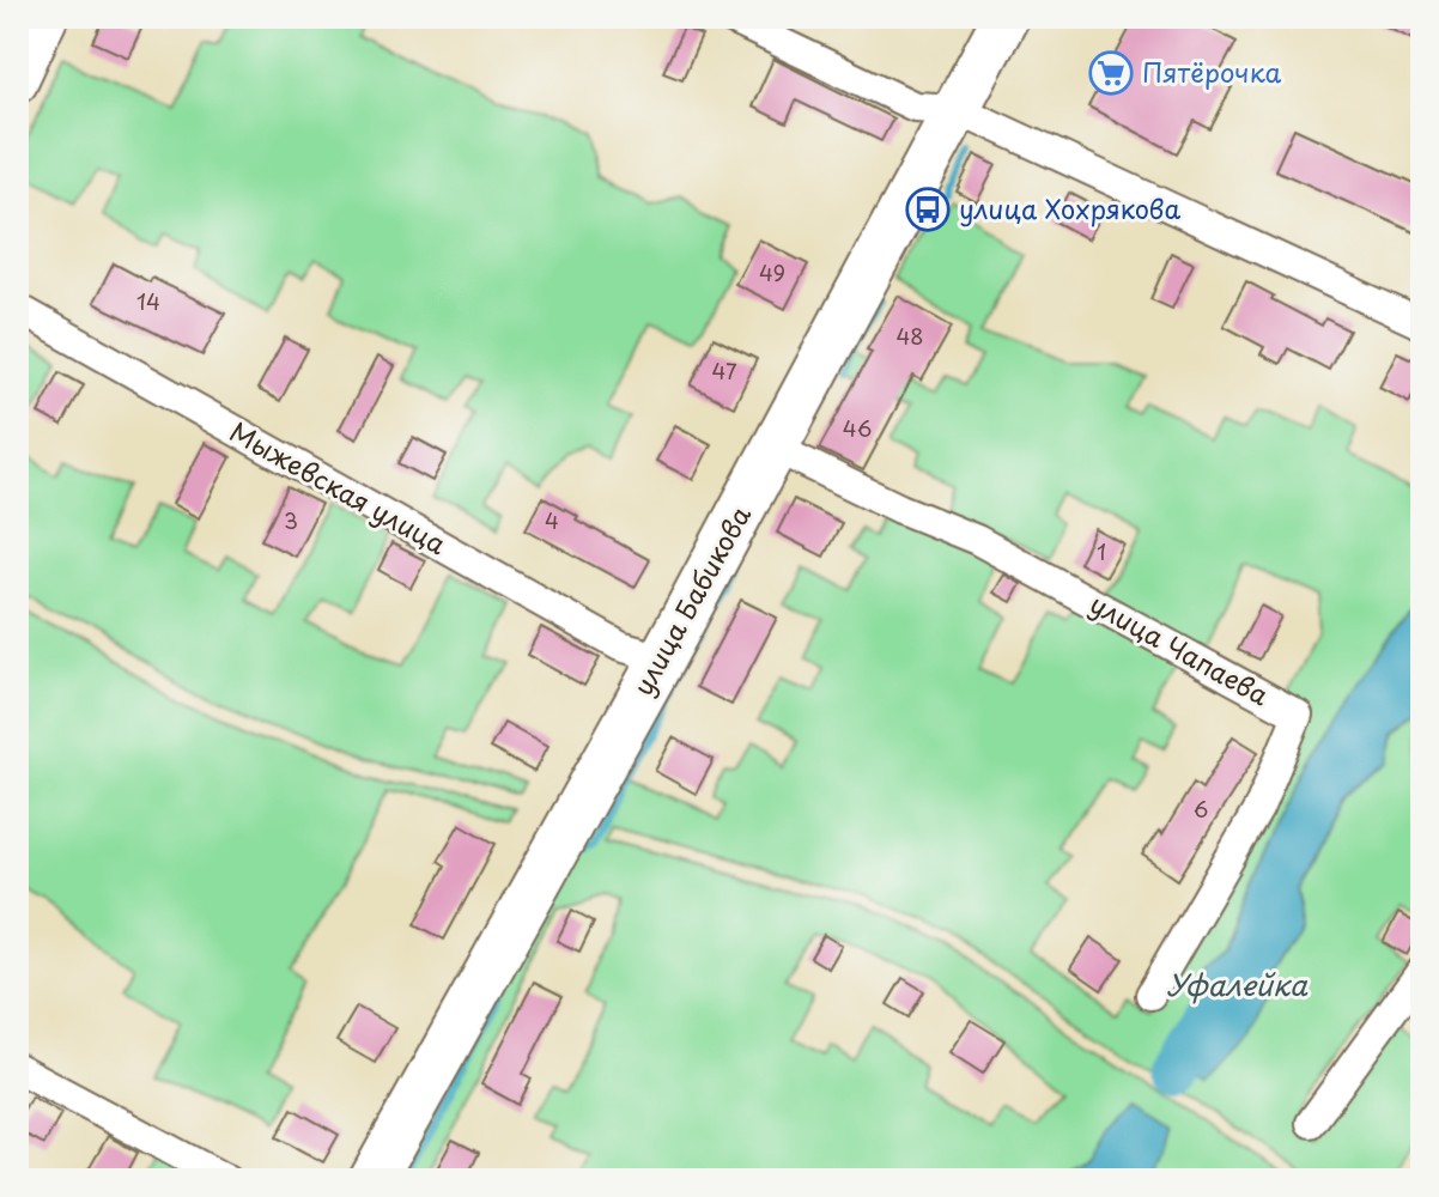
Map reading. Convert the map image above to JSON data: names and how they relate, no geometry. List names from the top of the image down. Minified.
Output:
{"streets":{"main road":["улица Бабикова"],"street":["Мыжевская улица","улица Чапаева"]},"crossings":[["Мыжевская улица","улица Бабикова"],["улица Бабикова","улица Чапаева"]],"water":["Уфалейка"],"places":{"supermarket":["Пятёрочка"],"bus stop":["улица Хохрякова"]},"house_numbers":["49","14","48","47","46","3","4","1","6"]}
